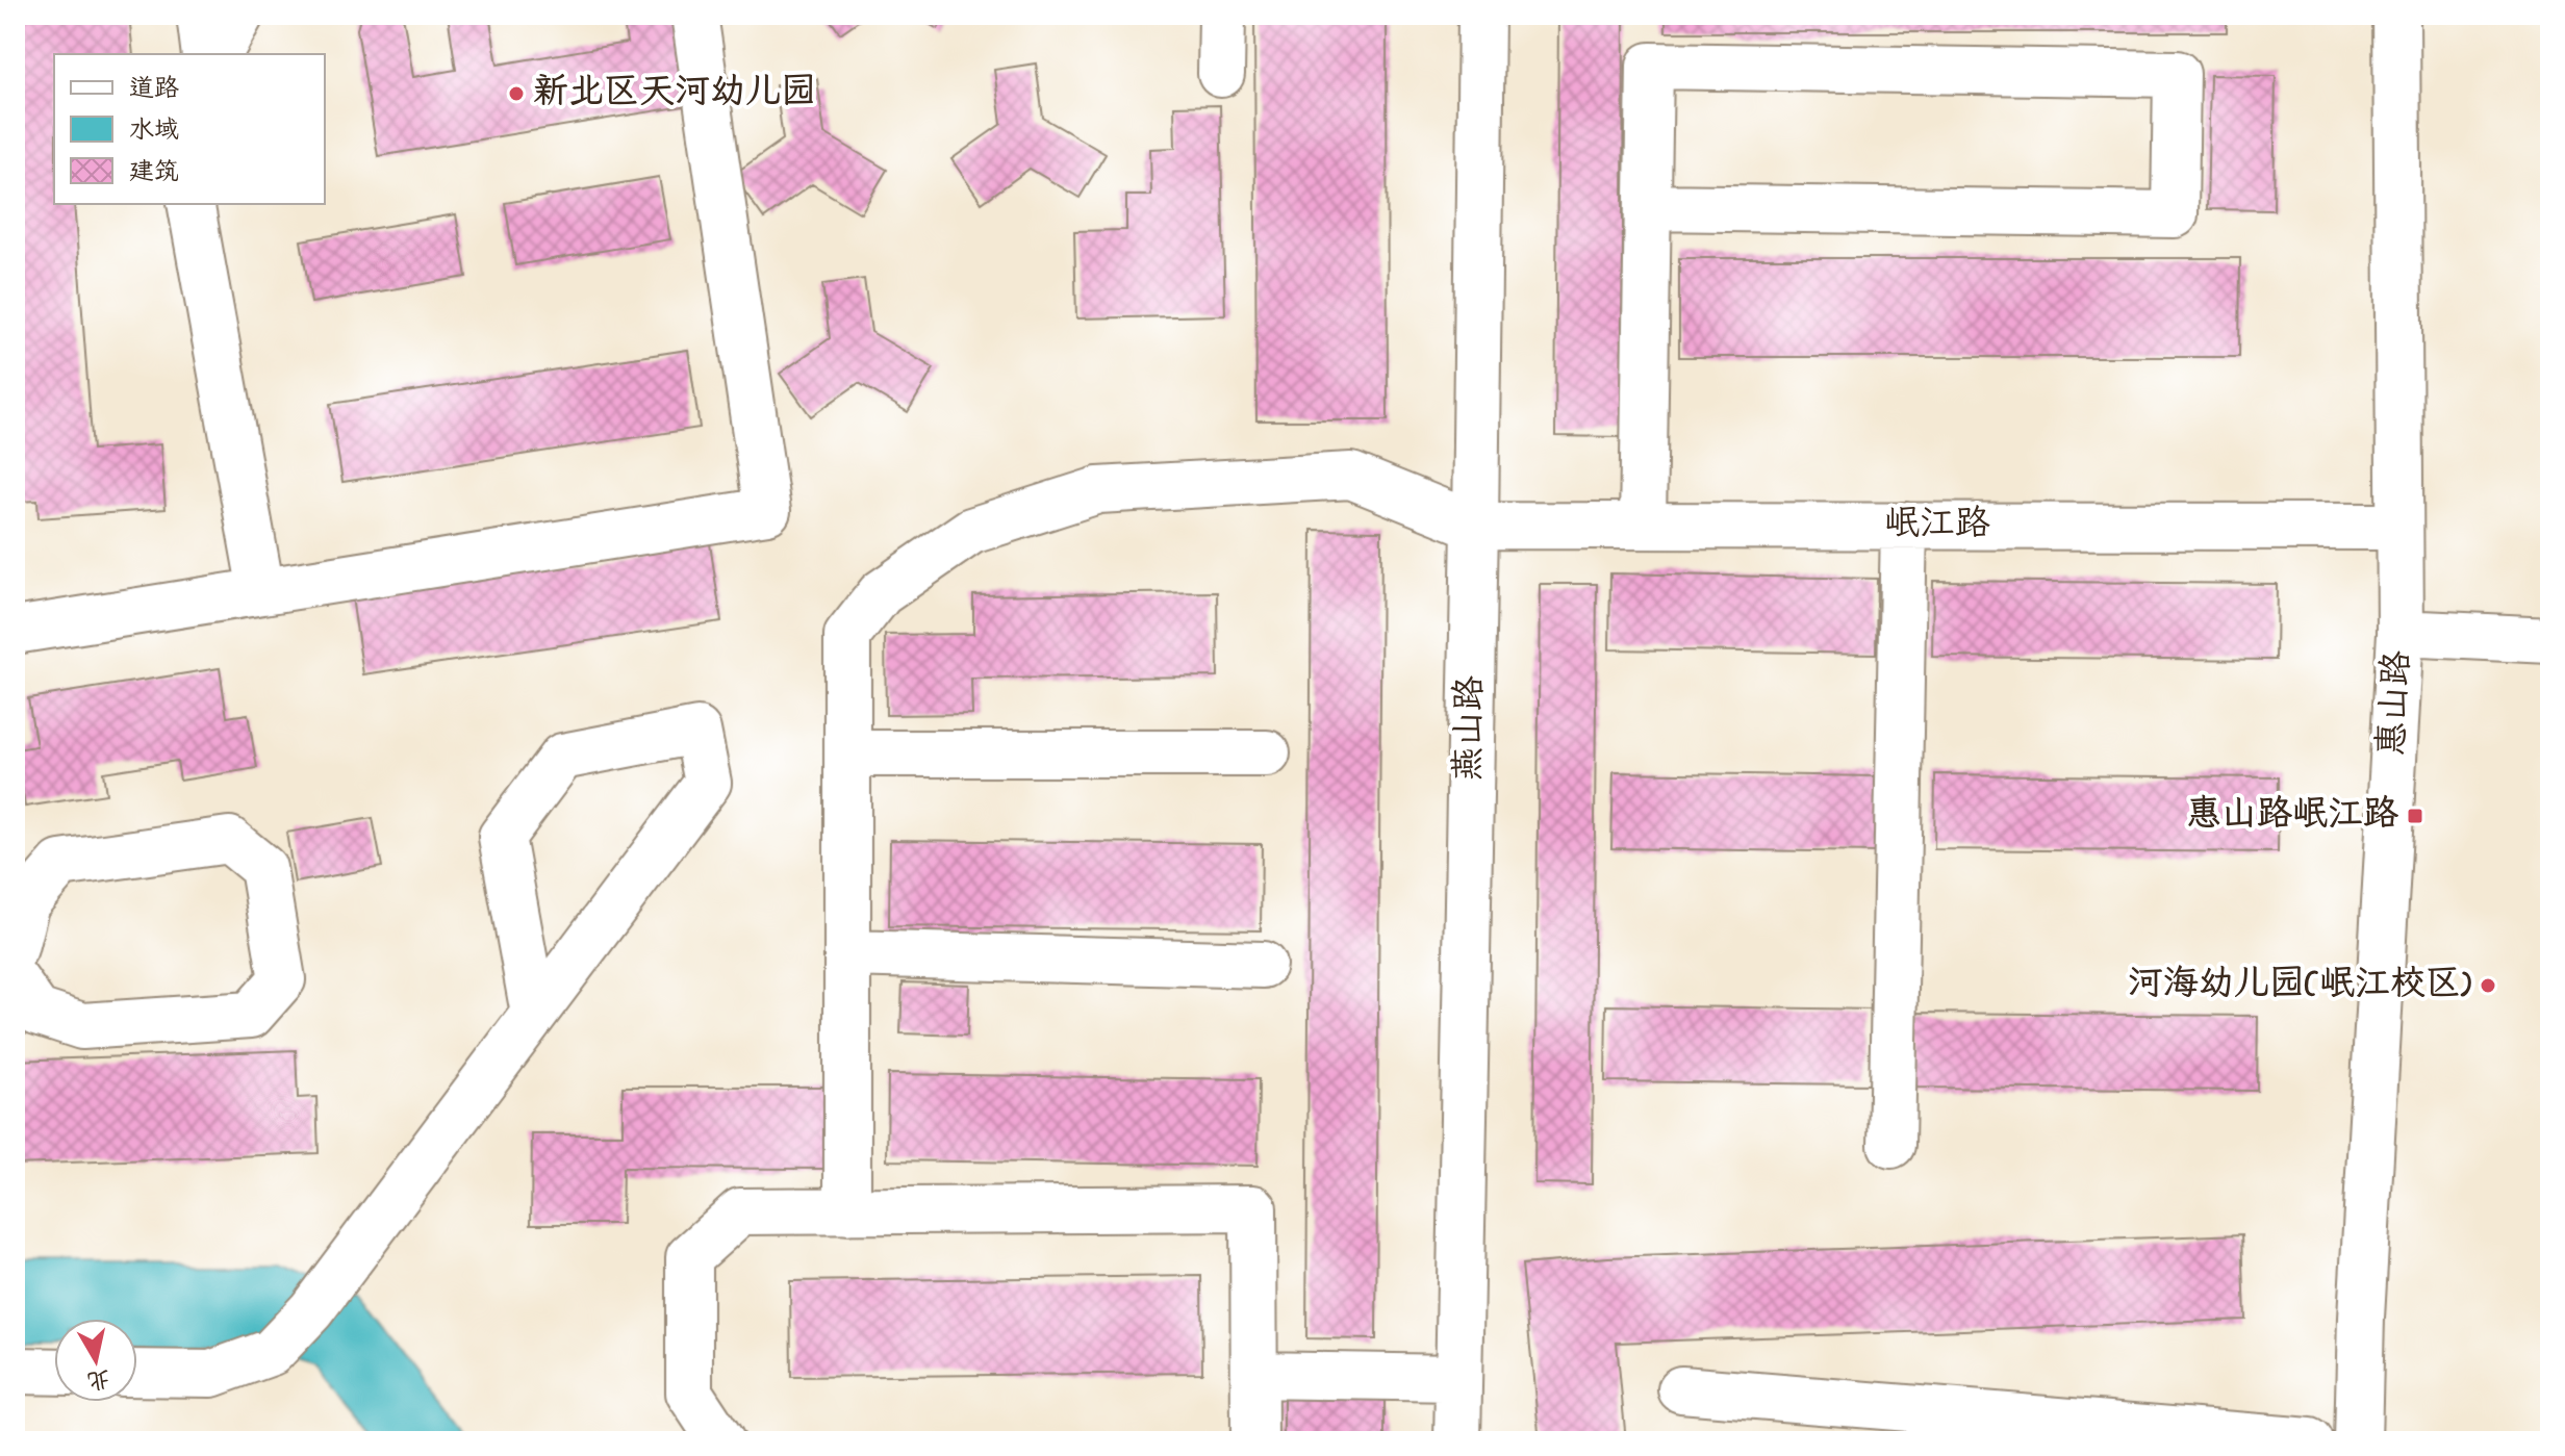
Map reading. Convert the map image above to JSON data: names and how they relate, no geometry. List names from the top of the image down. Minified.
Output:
{"streets":{"street":["岷江路","惠山路","燕山路"]},"crossings":[["岷江路","惠山路"],["岷江路","燕山路"]],"places":{"other":["新北区天河幼儿园","河海幼儿园(岷江校区)"],"transit":["惠山路岷江路"]},"legend":["道路","水域","建筑"],"north":"bottom"}
